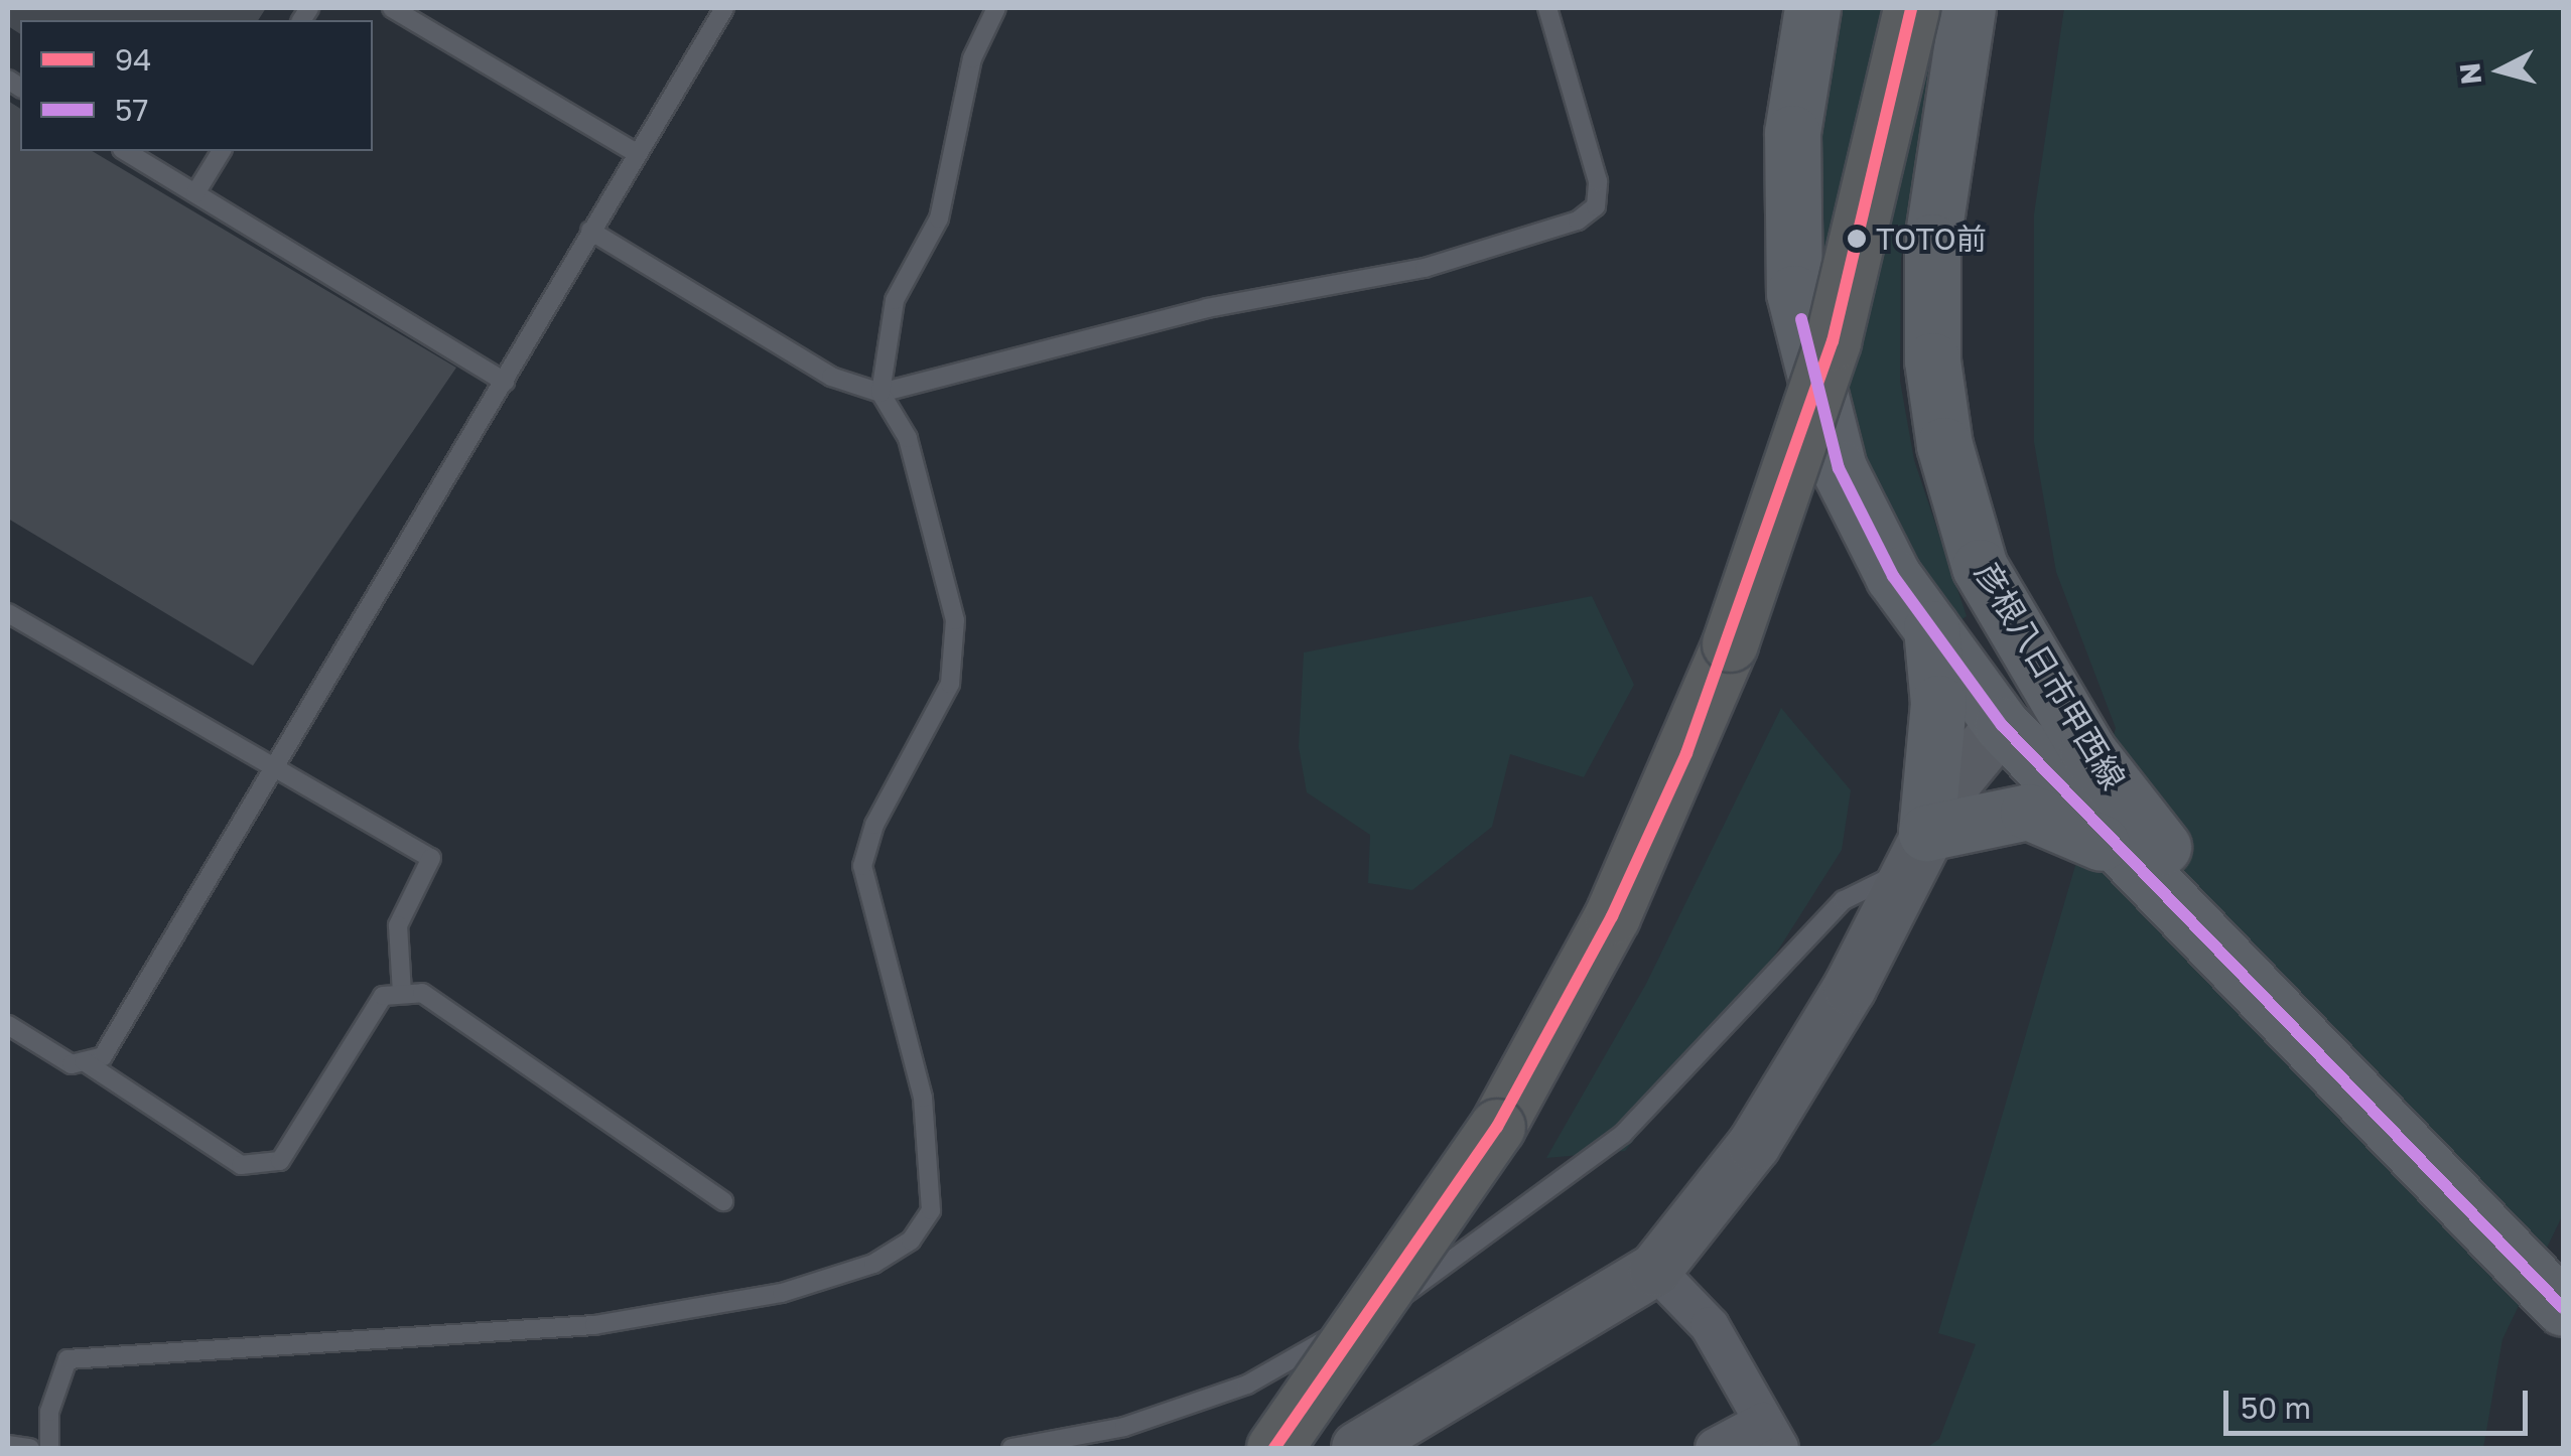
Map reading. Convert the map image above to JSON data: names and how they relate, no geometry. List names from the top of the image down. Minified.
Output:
{"streets":{"main road":["彦根八日市甲西線"]},"places":["TOTO前"],"lines":["transit line 94","transit line 57"],"legend":["94","57"],"scale_bar":"50 m","north":"left"}
